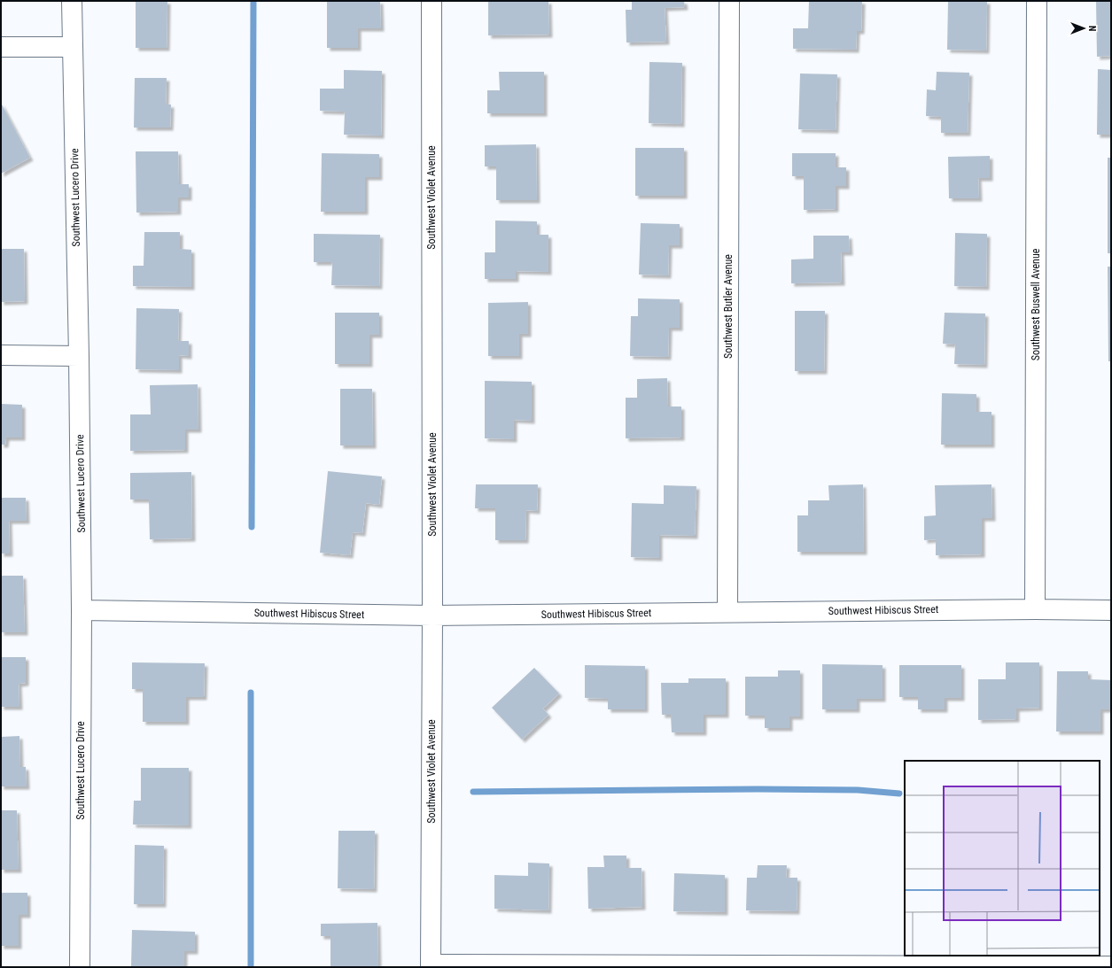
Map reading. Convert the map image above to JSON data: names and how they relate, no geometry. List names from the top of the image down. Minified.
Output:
{"streets":{"street":["Southwest Lucero Drive","Southwest Violet Avenue","Southwest Buswell Avenue","Southwest Butler Avenue","Southwest Hibiscus Street"]},"crossings":[["Southwest Lucero Drive","Southwest Hibiscus Street"],["Southwest Violet Avenue","Southwest Hibiscus Street"],["Southwest Buswell Avenue","Southwest Hibiscus Street"],["Southwest Butler Avenue","Southwest Hibiscus Street"]],"north":"right"}
